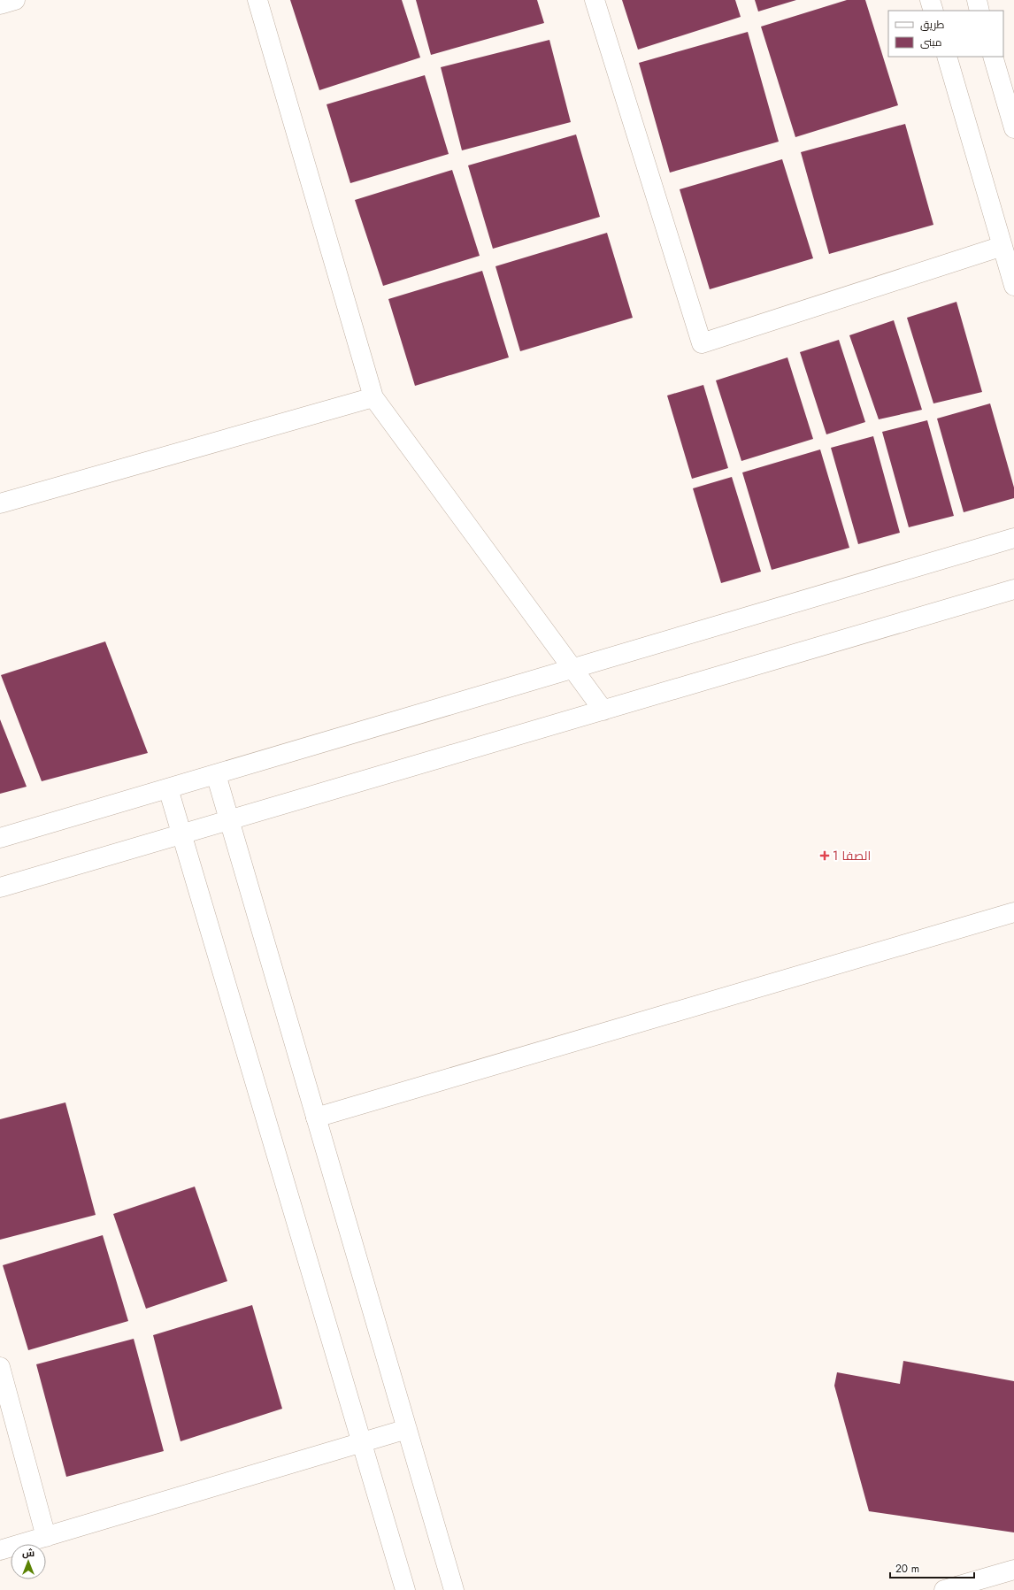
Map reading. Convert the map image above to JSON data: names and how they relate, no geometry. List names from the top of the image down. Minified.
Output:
{"places":{"health":["الصفا 1"]},"legend":["طريق","مبنى"],"scale_bar":"20 m","north":"top"}
